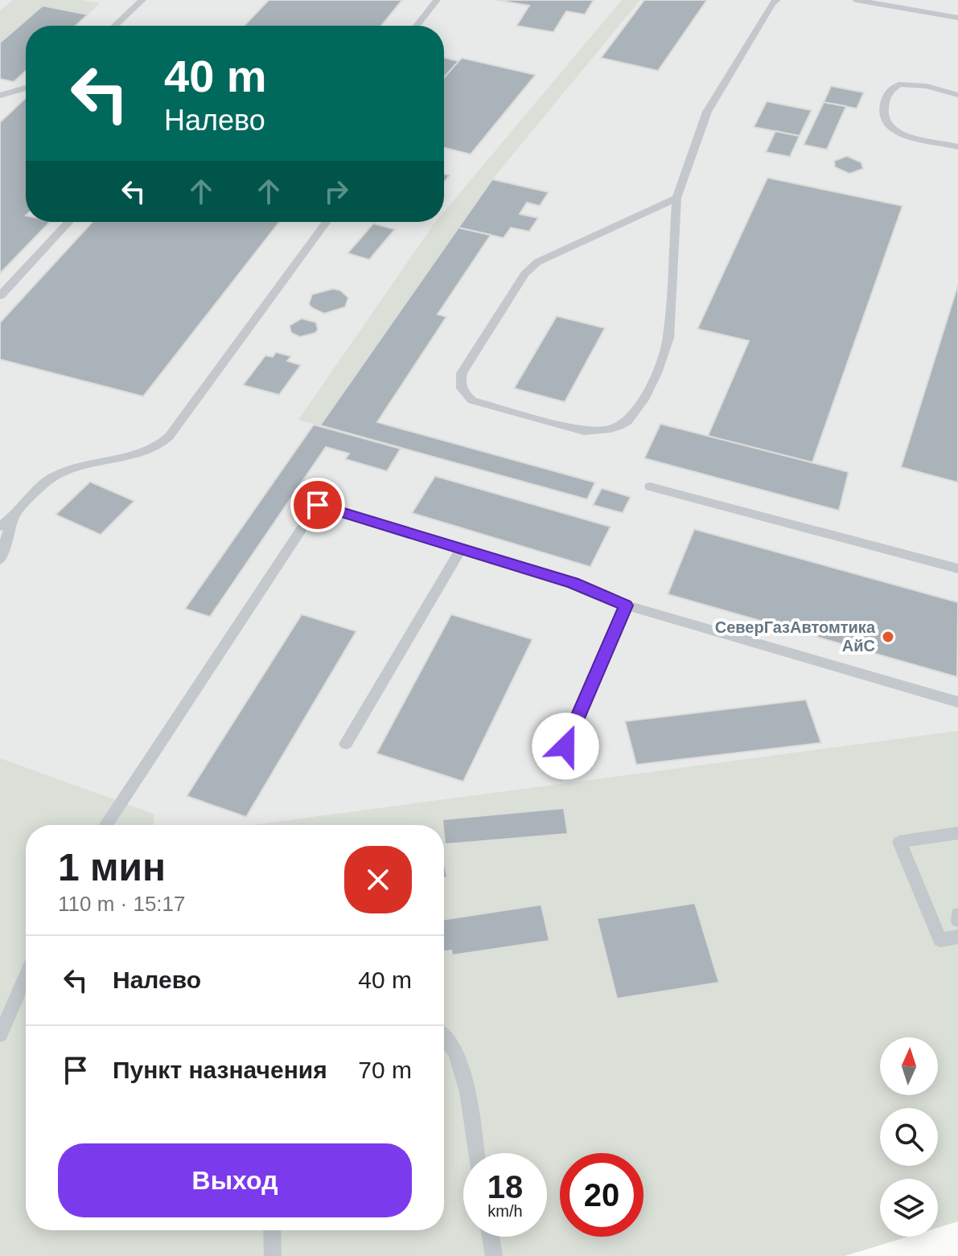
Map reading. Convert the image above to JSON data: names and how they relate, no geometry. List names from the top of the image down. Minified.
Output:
{"places":["СеверГазАвтомтика АйС"],"north":"top","page":{"turn":["40 m","Налево"],"heading":["1 мин","110 m · 15:17"],"list":[{"name":"Налево","value":"40 m"},{"name":"Пункт назначения","value":"70 m"}],"buttons":"Выход","speed":"18 km/h","limit":"20"}}
